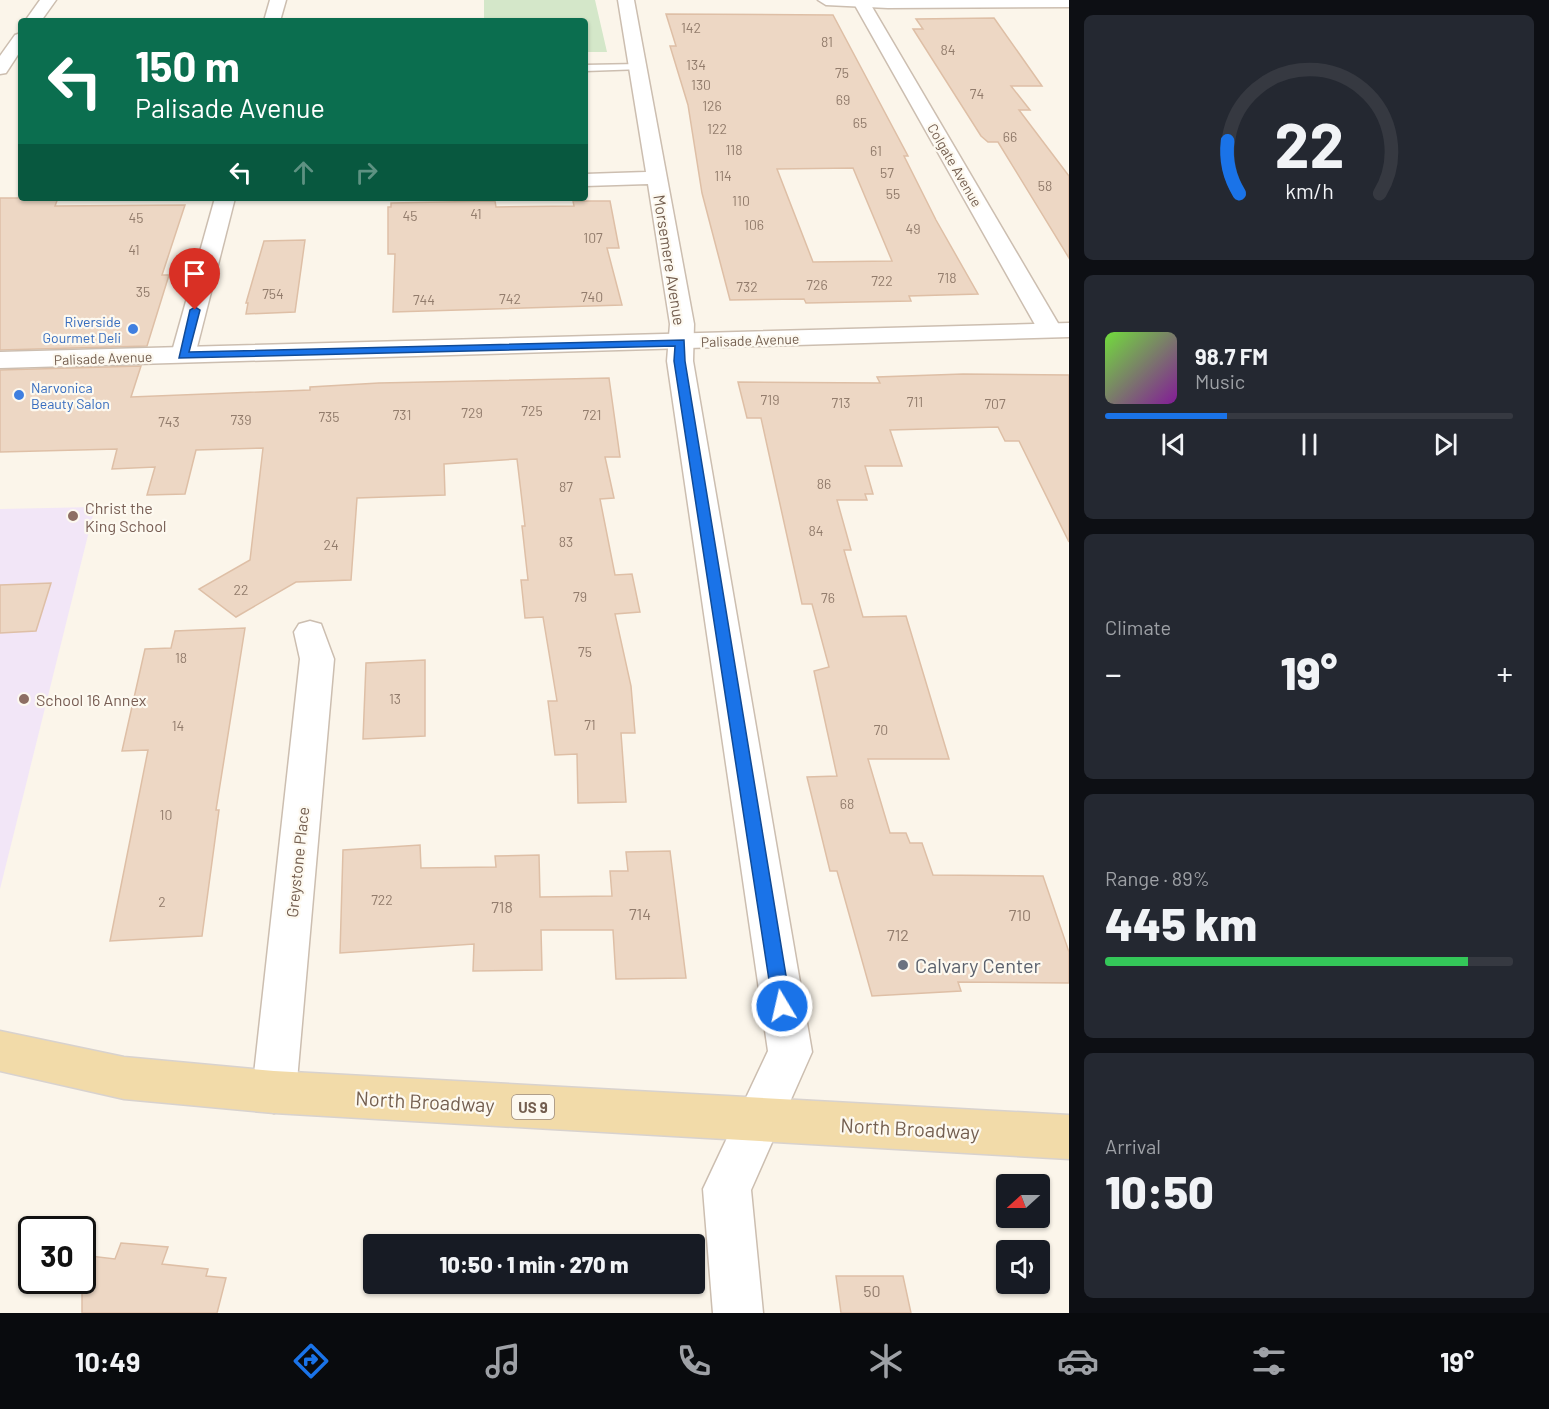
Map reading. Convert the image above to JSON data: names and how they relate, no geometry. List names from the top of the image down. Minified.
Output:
{"streets":{"main road":["North Broadway","US 9"],"street":["Colgate Avenue","Morsemere Avenue","Palisade Avenue","Greystone Place"]},"crossings":[["Colgate Avenue","Palisade Avenue"],["Morsemere Avenue","Palisade Avenue"],["Morsemere Avenue","North Broadway"],["Greystone Place","North Broadway"]],"places":["Riverside Gourmet Deli","Narvonica Beauty Salon","Christ the King School","School 16 Annex","Calvary Center"],"house_numbers":["142","81","84","134","75","130","74","69","126","65","122","66","118","61","57","114","58","55","110","41","45","45","106","49","107","41","718","722","726","732","35","754","740","742","744","719","711","713","707","725","729","731","721","735","739","743","86","87","84","83","24","22","79","76","75","18","13","71","14","70","68","10","722","2","718","714","710","712","50"],"north":"left","page":{"turn":["150 m","Palisade Avenue"],"song":["98.7 FM","Music"],"tile":["Climate",["Range · 89%","445 km"],["Arrival","10:50"]],"heat":["−","19°","+"],"limit":"30","trip":"10:50 · 1 min · 270 m","tabs":["10:49","19°"],"gauge":["22","km/h"]}}
